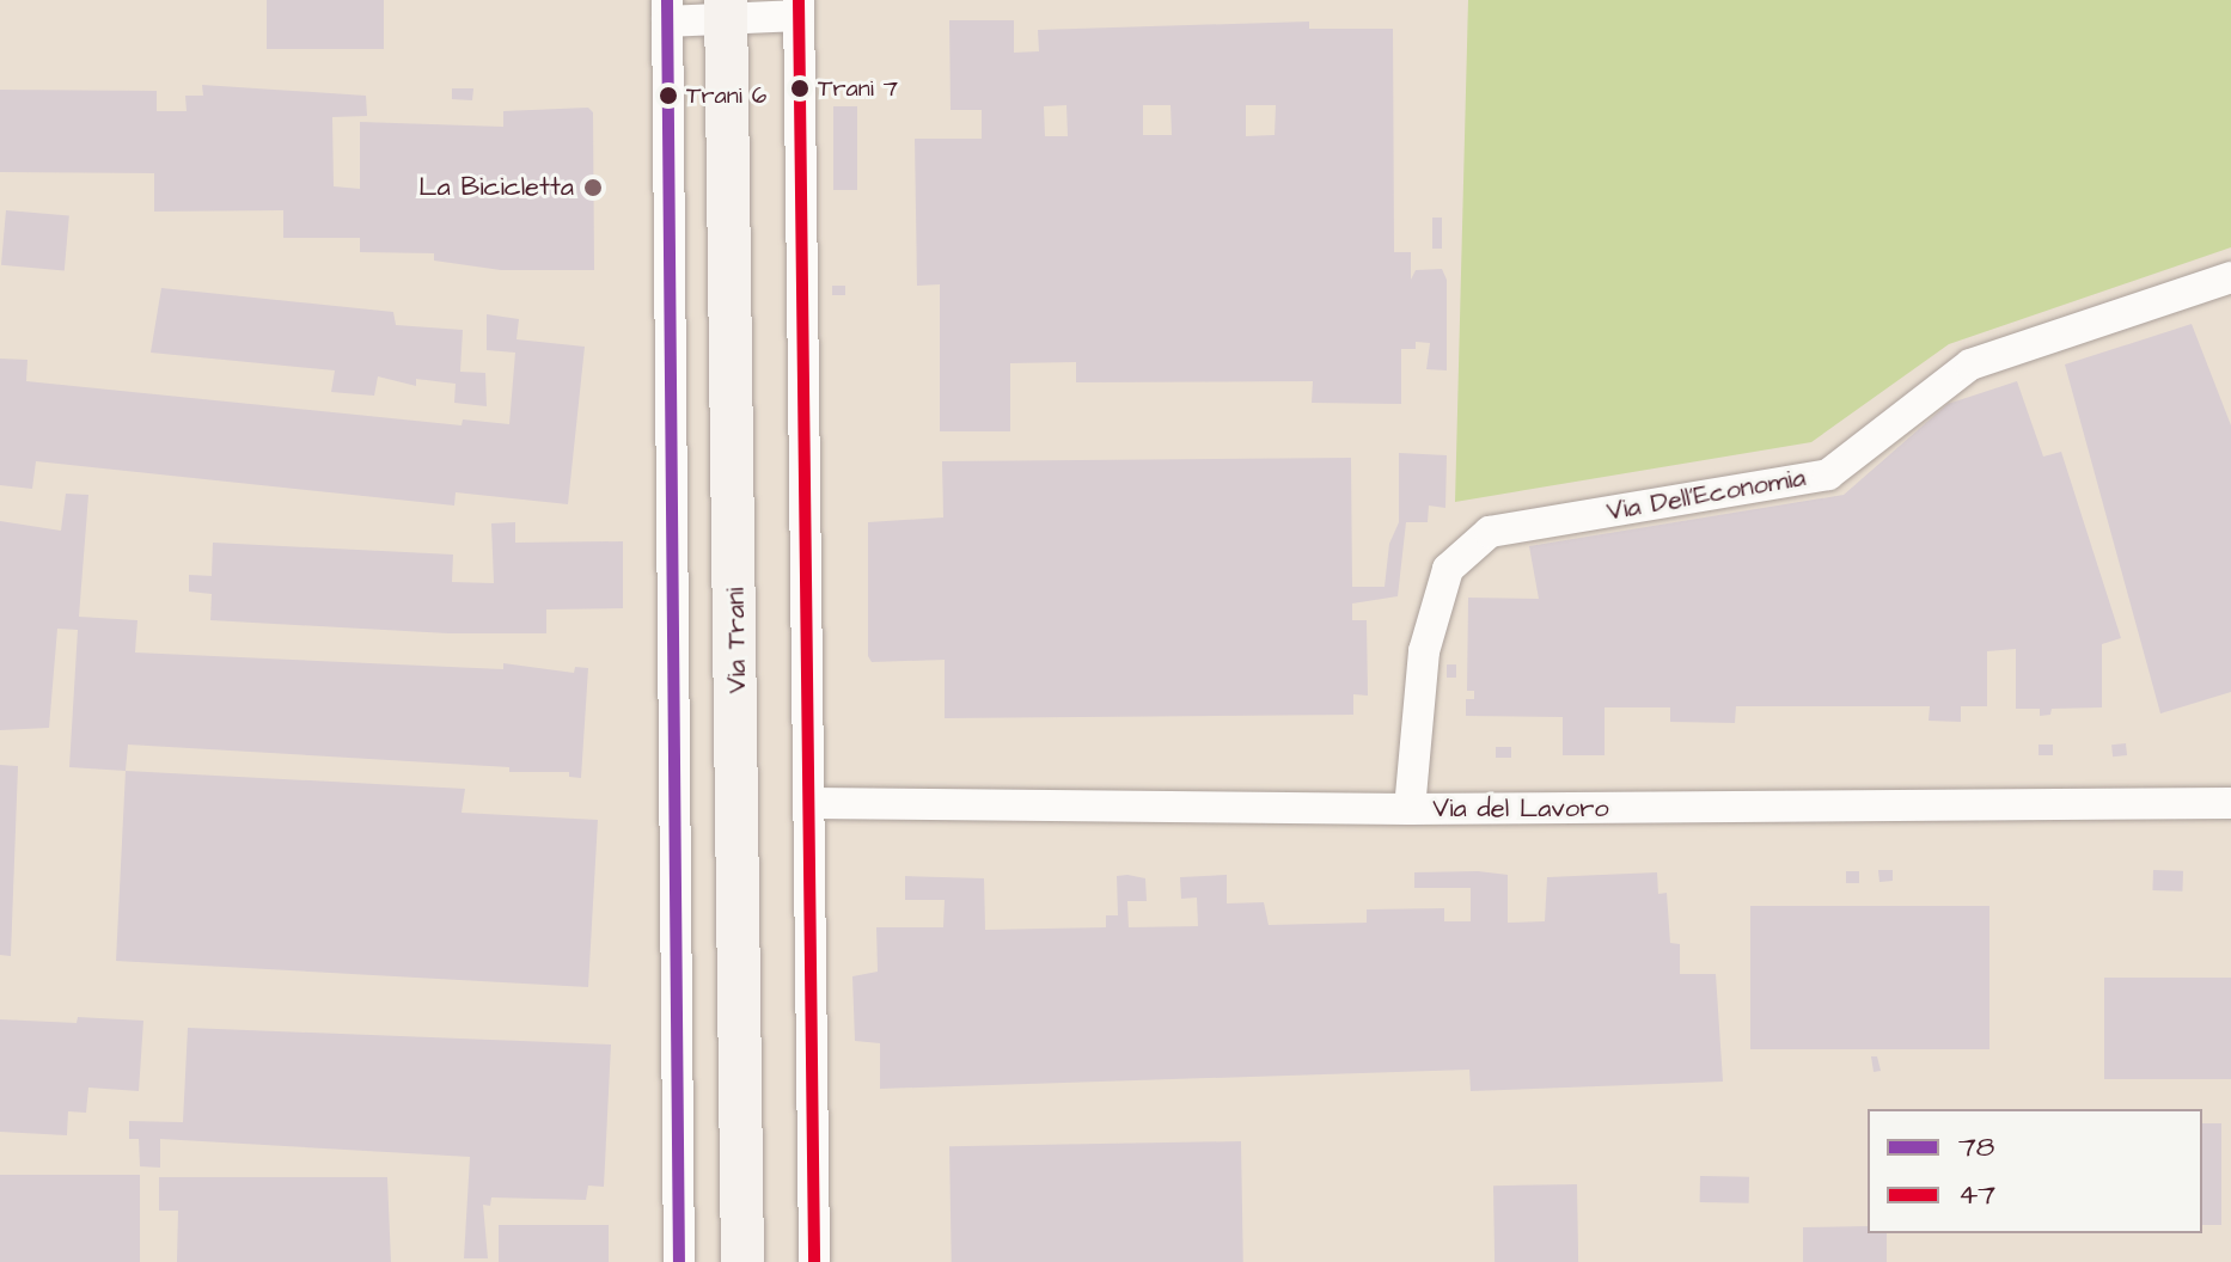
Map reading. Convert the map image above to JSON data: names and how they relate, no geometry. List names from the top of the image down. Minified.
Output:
{"streets":{"main road":["Via Trani"],"street":["Via Dell'Economia","Via del Lavoro"]},"crossings":[["Via Dell'Economia","Via del Lavoro"]],"places":["Trani 7","Trani 6","La Bicicletta"],"lines":["transit line 78","transit line 47"],"legend":["78","47"]}
